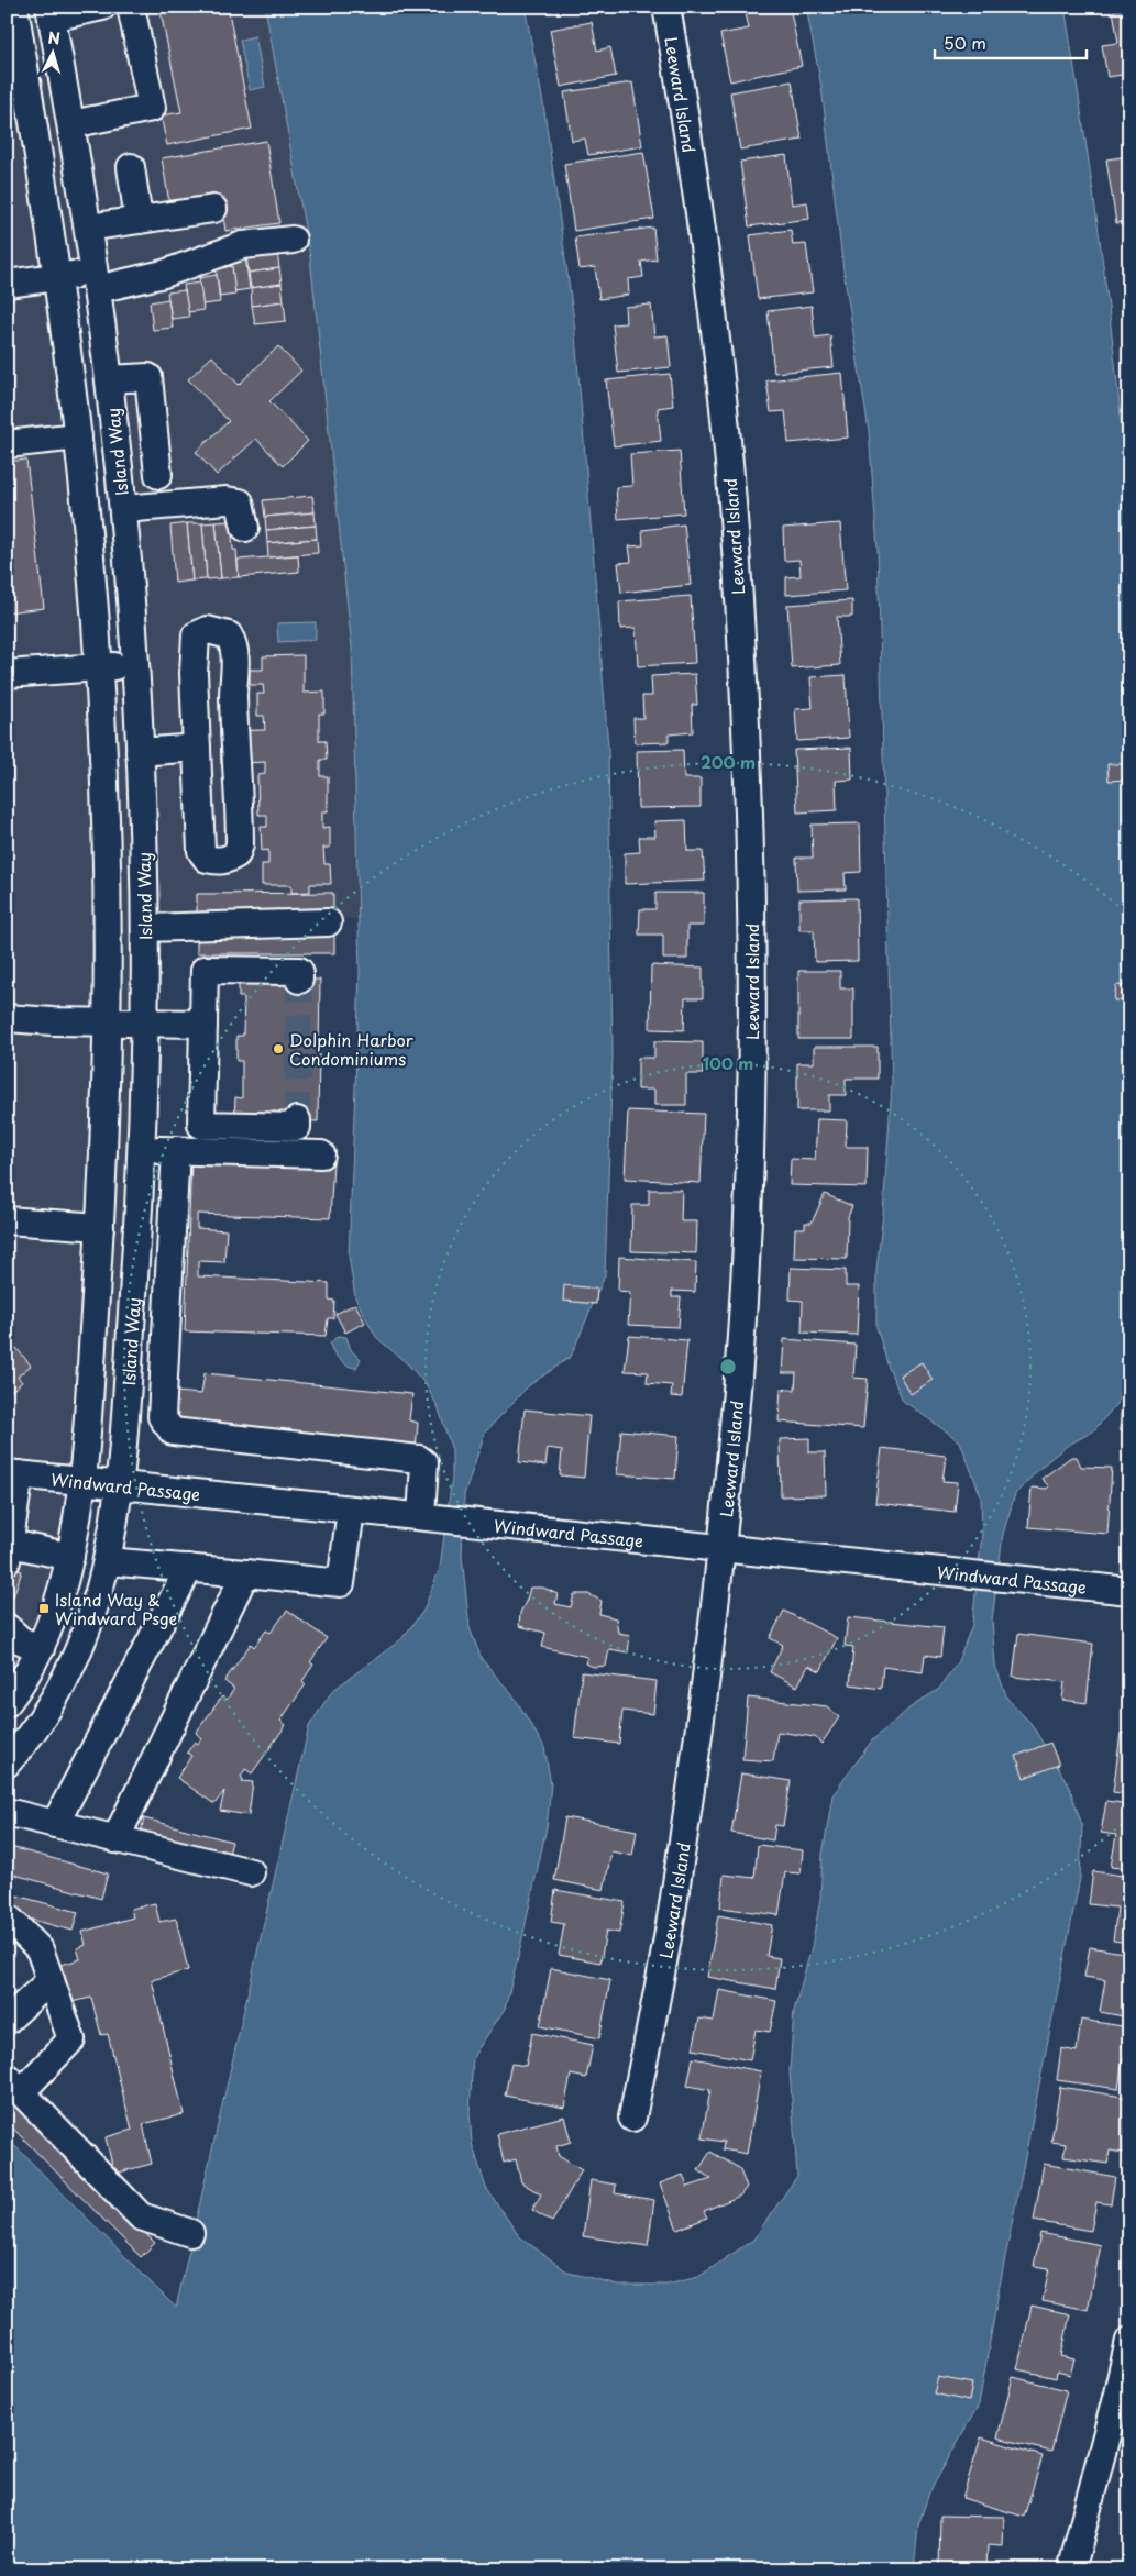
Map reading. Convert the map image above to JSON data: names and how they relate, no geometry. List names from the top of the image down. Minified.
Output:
{"streets":{"street":["Leeward Island","Island Way","Windward Passage"]},"crossings":[["Leeward Island","Windward Passage"],["Island Way","Windward Passage"]],"places":{"other":["Dolphin Harbor Condominiums"],"transit":["Island Way & Windward Psge"]},"scale_bar":"50 m","north":"top","rings":["200 m","100 m"]}
